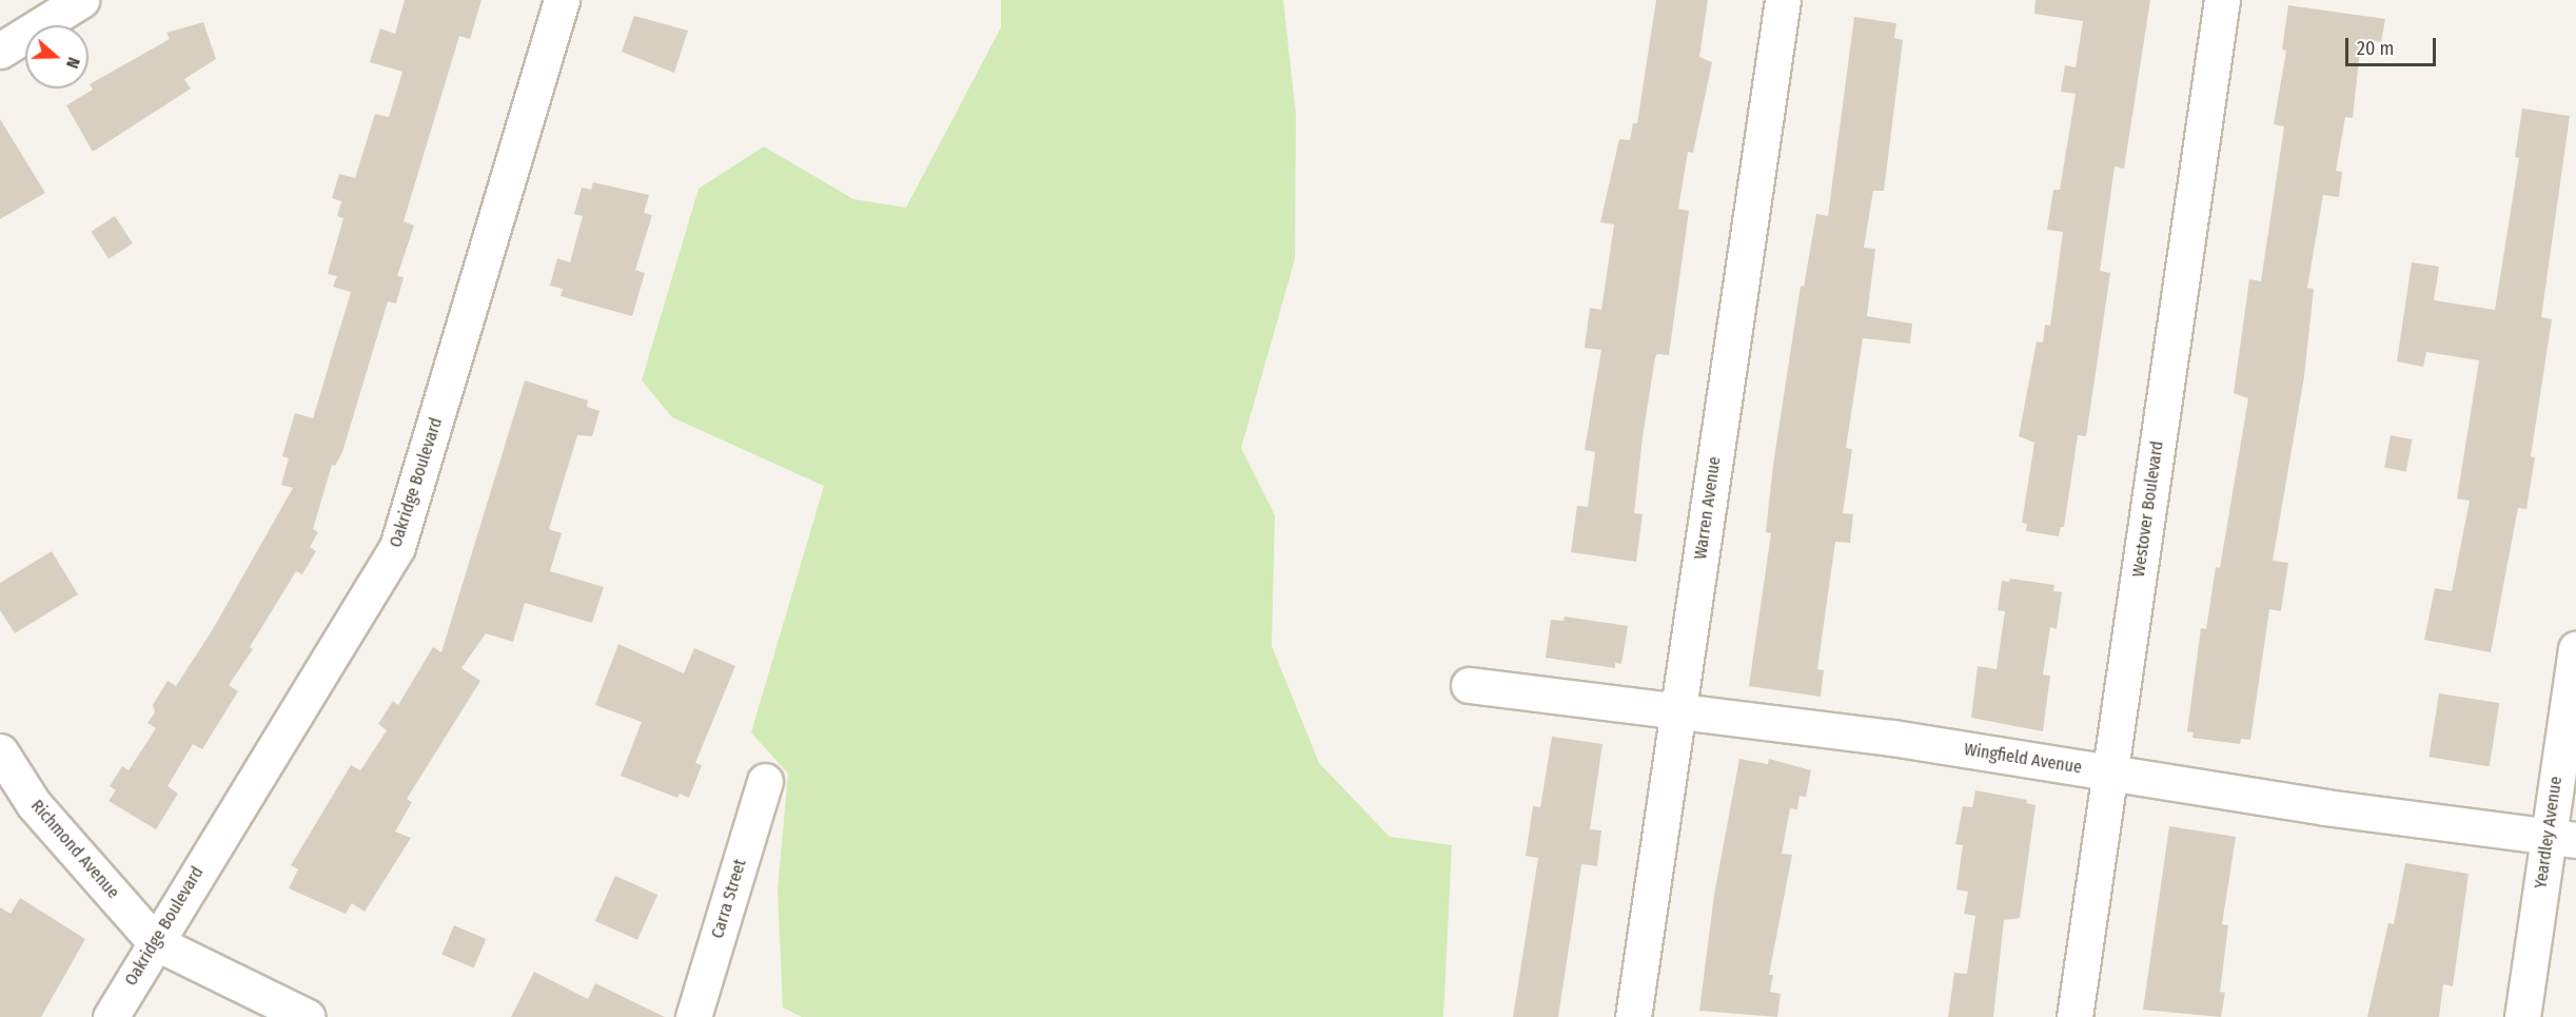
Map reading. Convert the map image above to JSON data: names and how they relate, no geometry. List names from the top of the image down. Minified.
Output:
{"streets":{"street":["Oakridge Boulevard","Warren Avenue","Westover Boulevard","Wingfield Avenue","Yeardley Avenue","Richmond Avenue","Carra Street"]},"crossings":[["Oakridge Boulevard","Richmond Avenue"],["Warren Avenue","Wingfield Avenue"],["Westover Boulevard","Wingfield Avenue"],["Wingfield Avenue","Yeardley Avenue"]],"scale_bar":"20 m","north":"right"}
